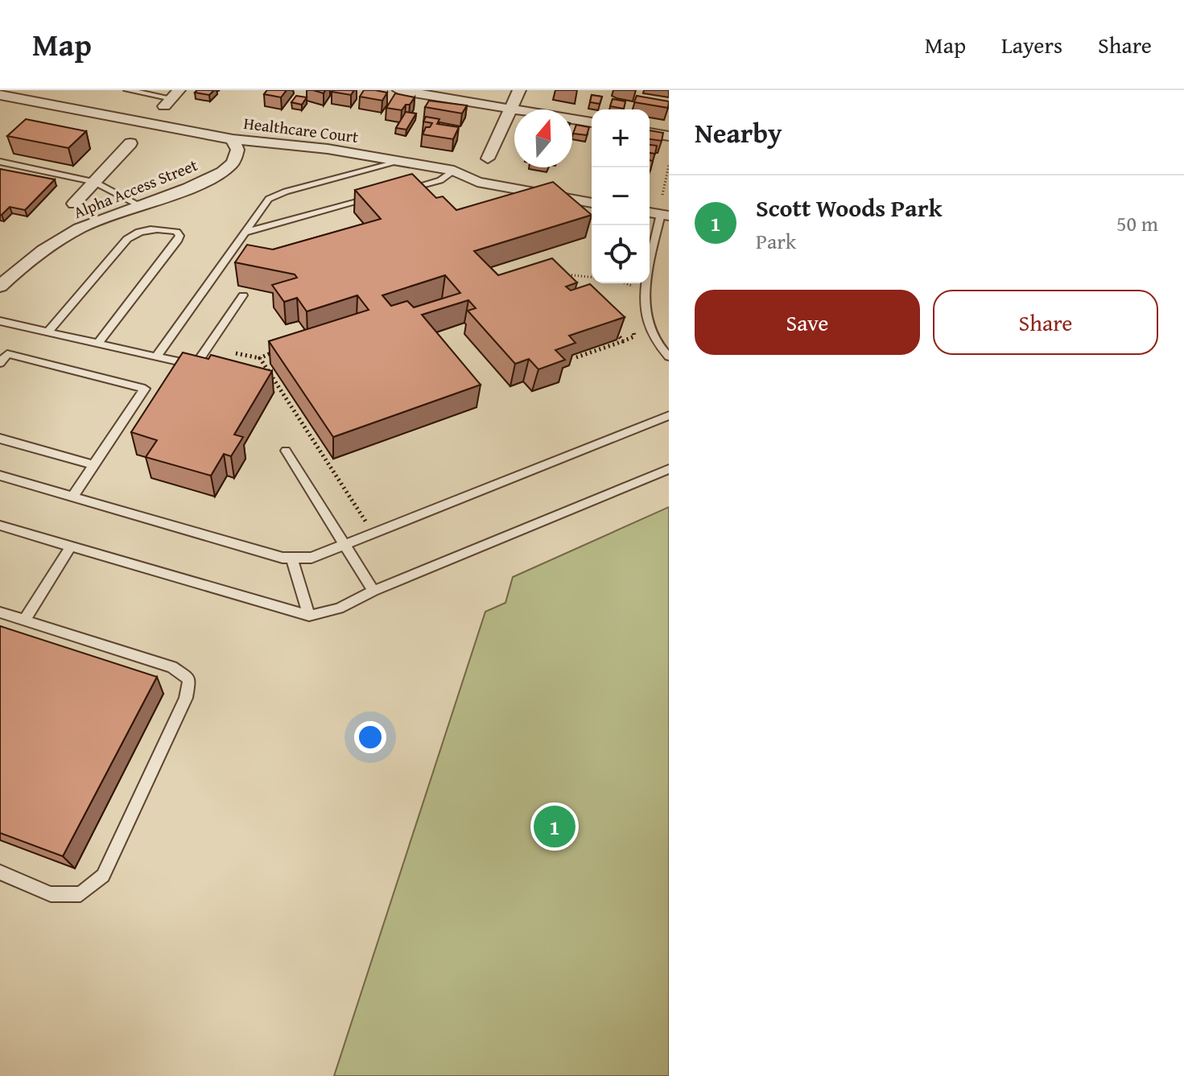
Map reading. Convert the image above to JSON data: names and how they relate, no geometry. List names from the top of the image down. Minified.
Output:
{"streets":{"street":["Healthcare Court","Alpha Access Street"]},"crossings":[["Healthcare Court","Alpha Access Street"]],"north":"top","page":{"header":"Map","nav":["Map","Layers","Share"],"heading":"Nearby","map_buttons":["+","−"],"list":[{"mark":"1","name":"Scott Woods Park","note":"Park","value":"50 m"}],"buttons":["Save","Share"],"pins":"1"}}
